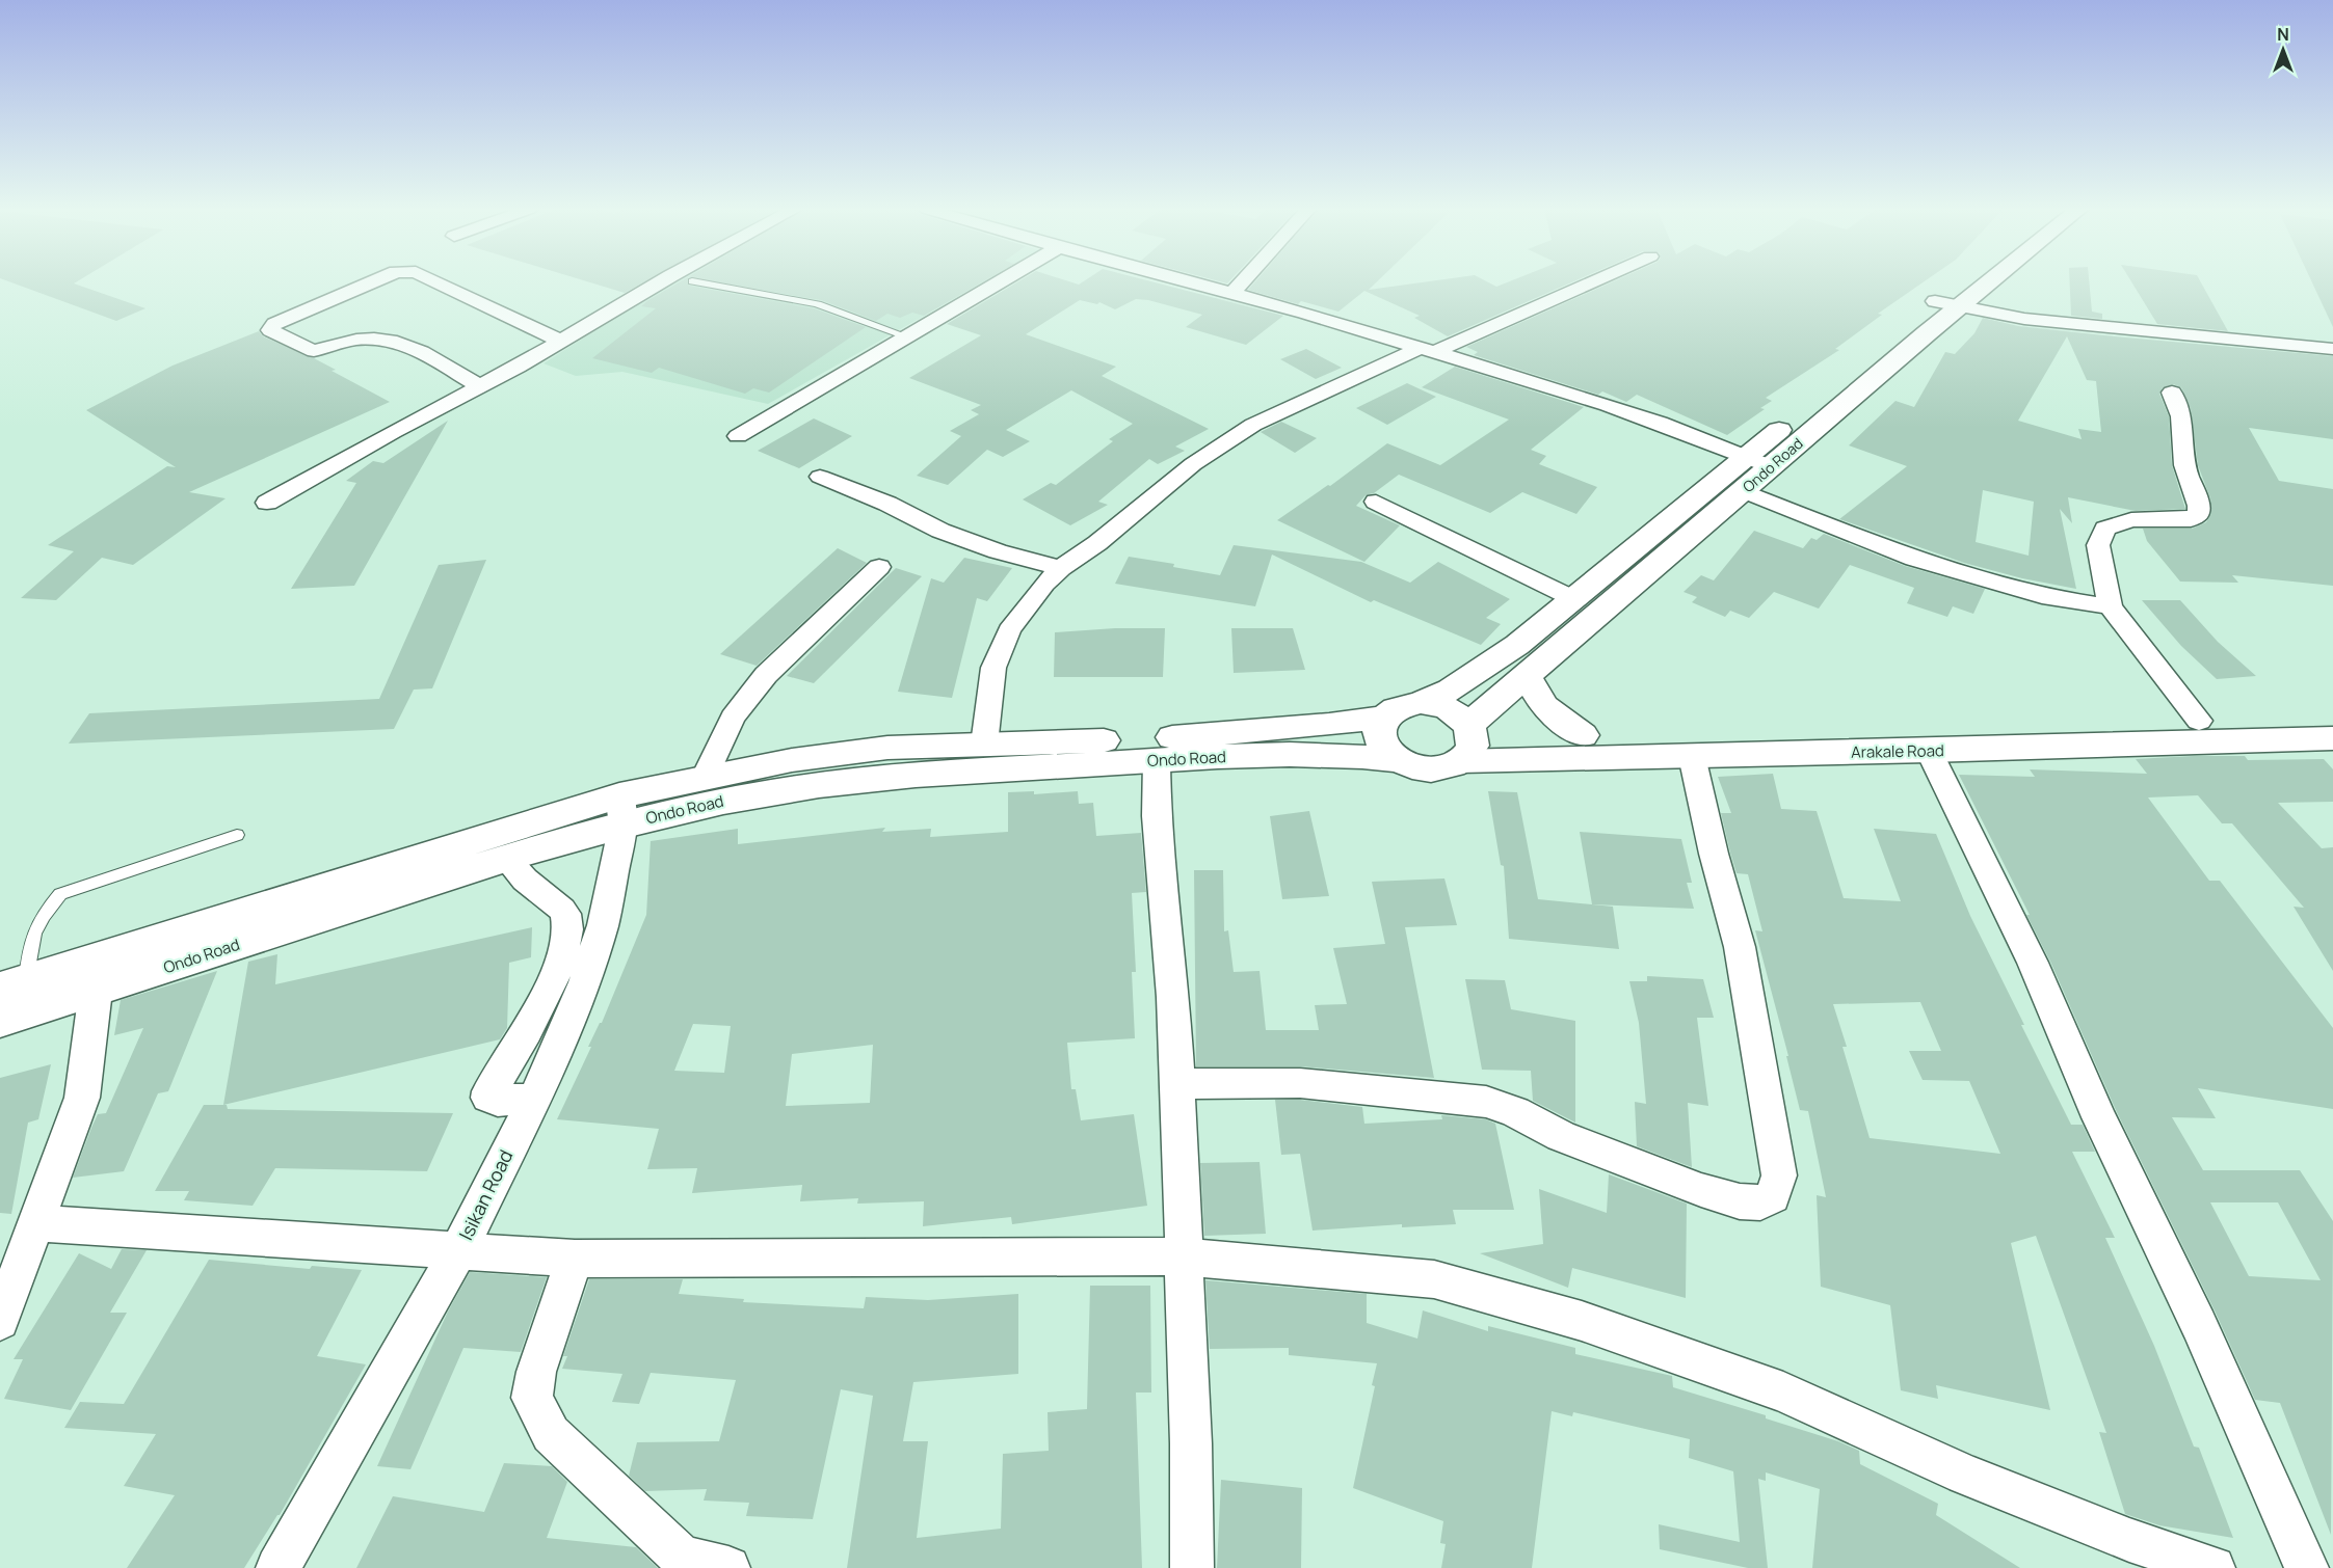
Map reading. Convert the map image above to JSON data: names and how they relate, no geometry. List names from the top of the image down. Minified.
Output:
{"streets":{"main road":["Ondo Road","Arakale Road"],"street":["Isikan Road"]},"crossings":[["Ondo Road","Arakale Road"],["Ondo Road","Isikan Road"]],"north":"top"}
